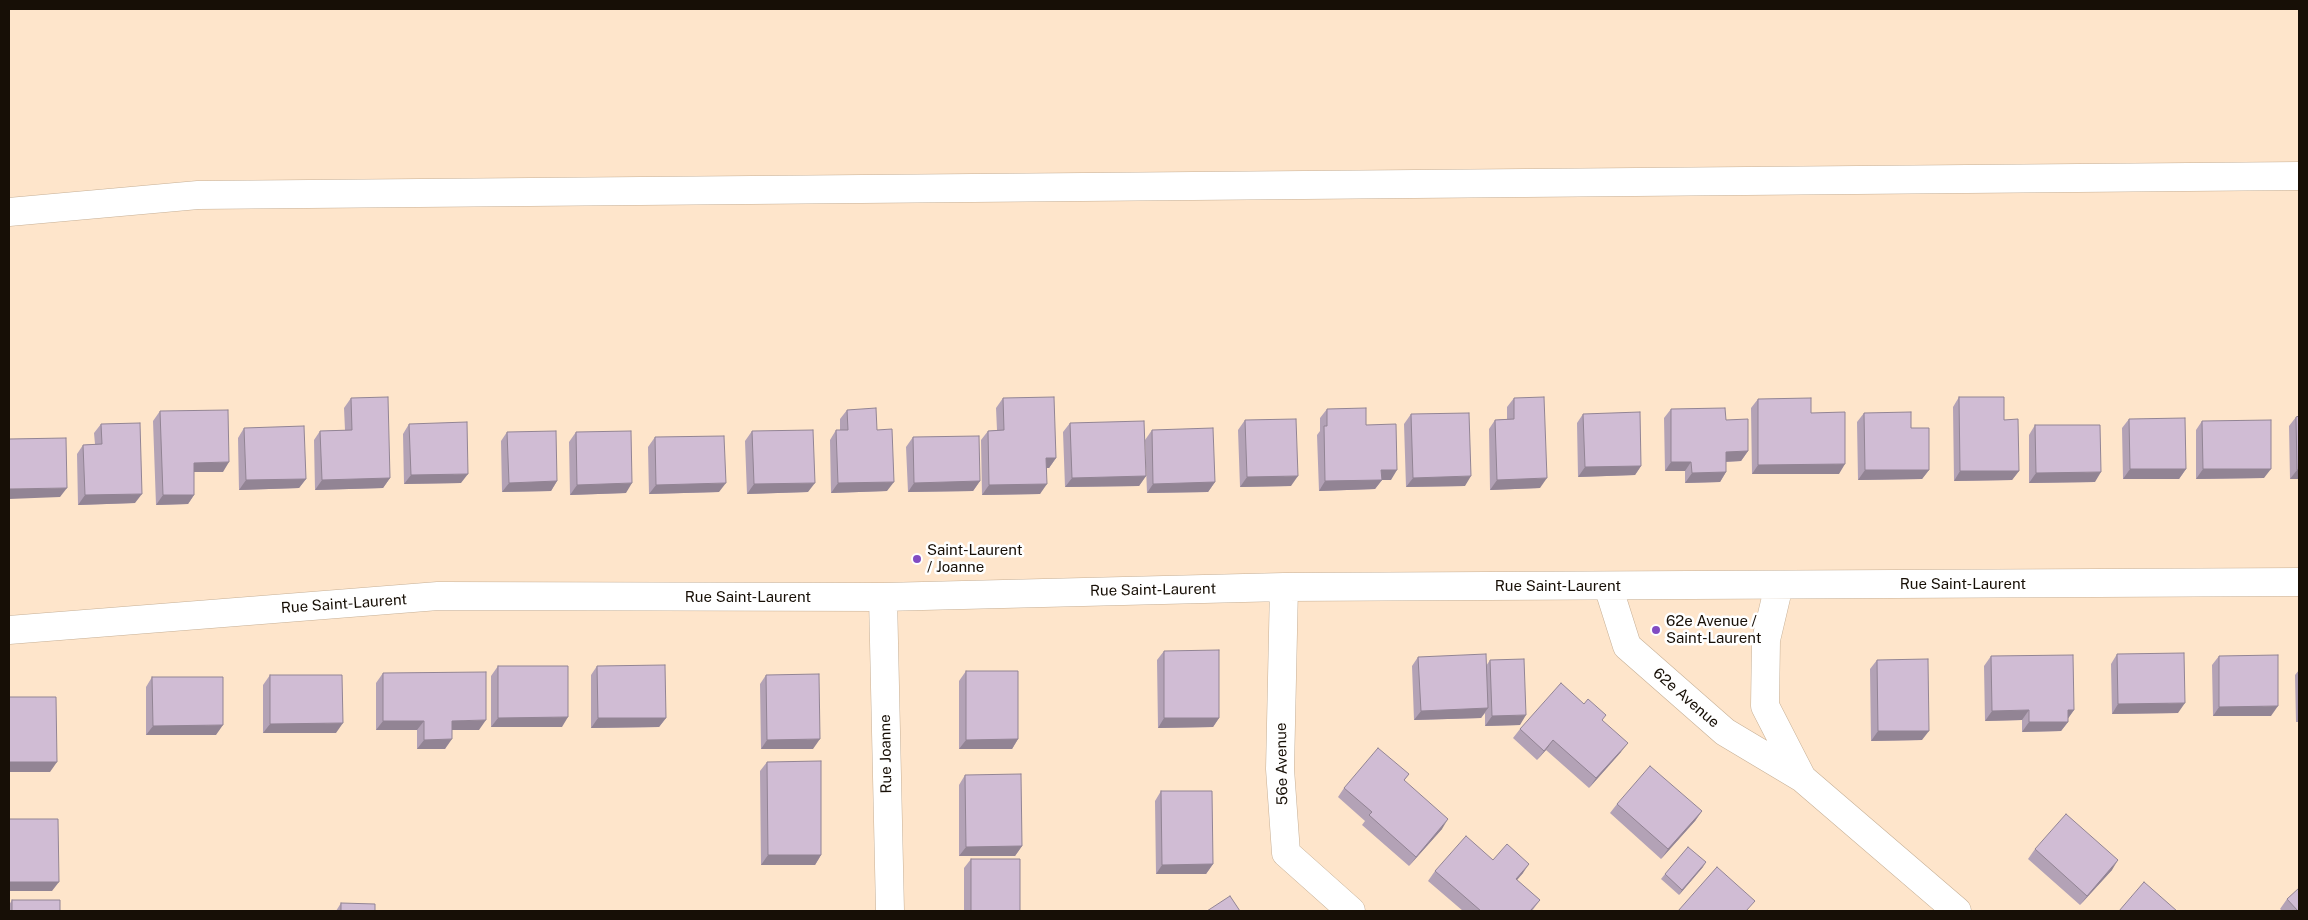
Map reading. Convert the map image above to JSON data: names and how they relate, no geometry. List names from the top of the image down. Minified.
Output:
{"streets":{"street":["Rue Saint-Laurent","62e Avenue","Rue Joanne","56e Avenue"]},"crossings":[["Rue Saint-Laurent","62e Avenue"],["Rue Saint-Laurent","Rue Joanne"],["Rue Saint-Laurent","56e Avenue"]],"places":["Saint-Laurent / Joanne","62e Avenue / Saint-Laurent"]}
